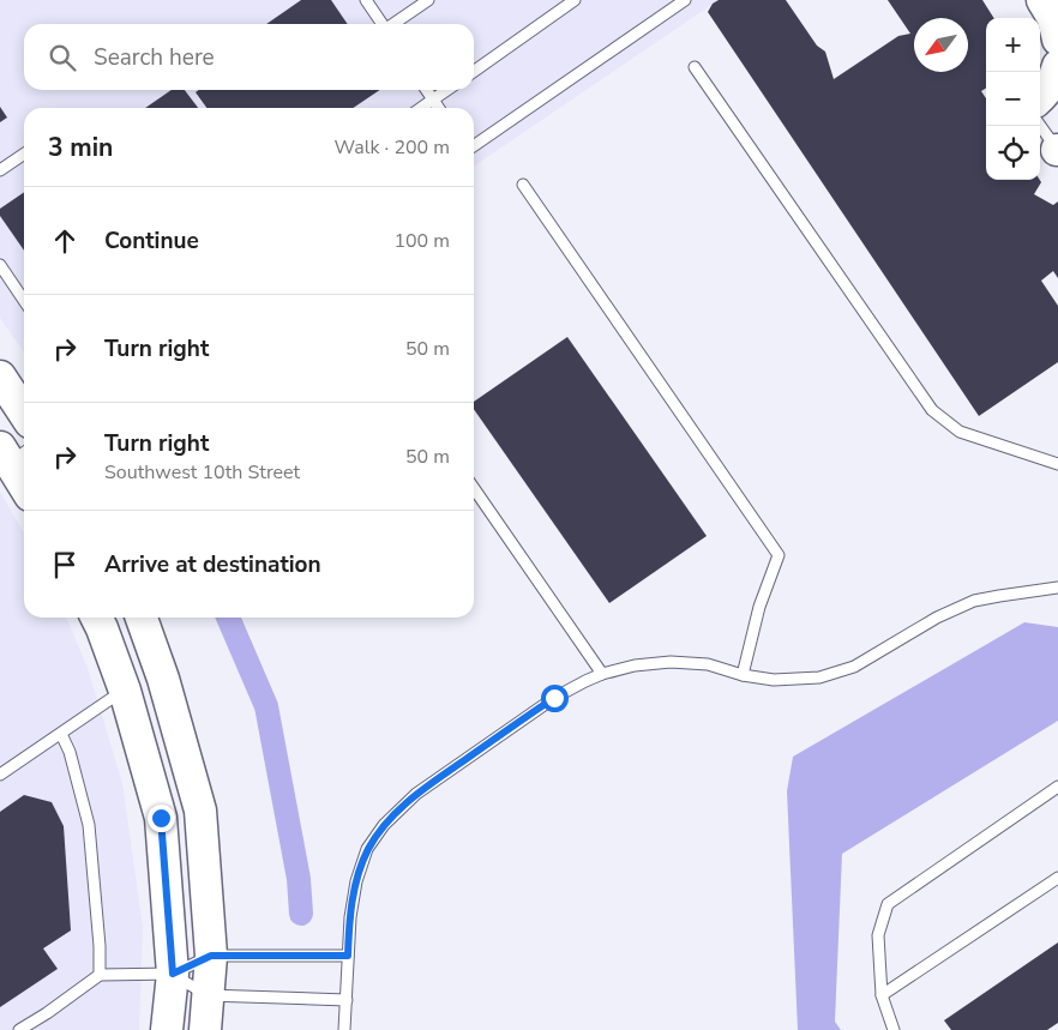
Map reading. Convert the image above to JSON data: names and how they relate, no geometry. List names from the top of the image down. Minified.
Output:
{"north":"bottom left","page":{"map_buttons":["+","−"],"search":"Search here","heading":["3 min","Walk · 200 m"],"list":[["Continue","100 m"],["Turn right","50 m"],["Turn right","Southwest 10th Street","50 m"],"Arrive at destination"]}}
